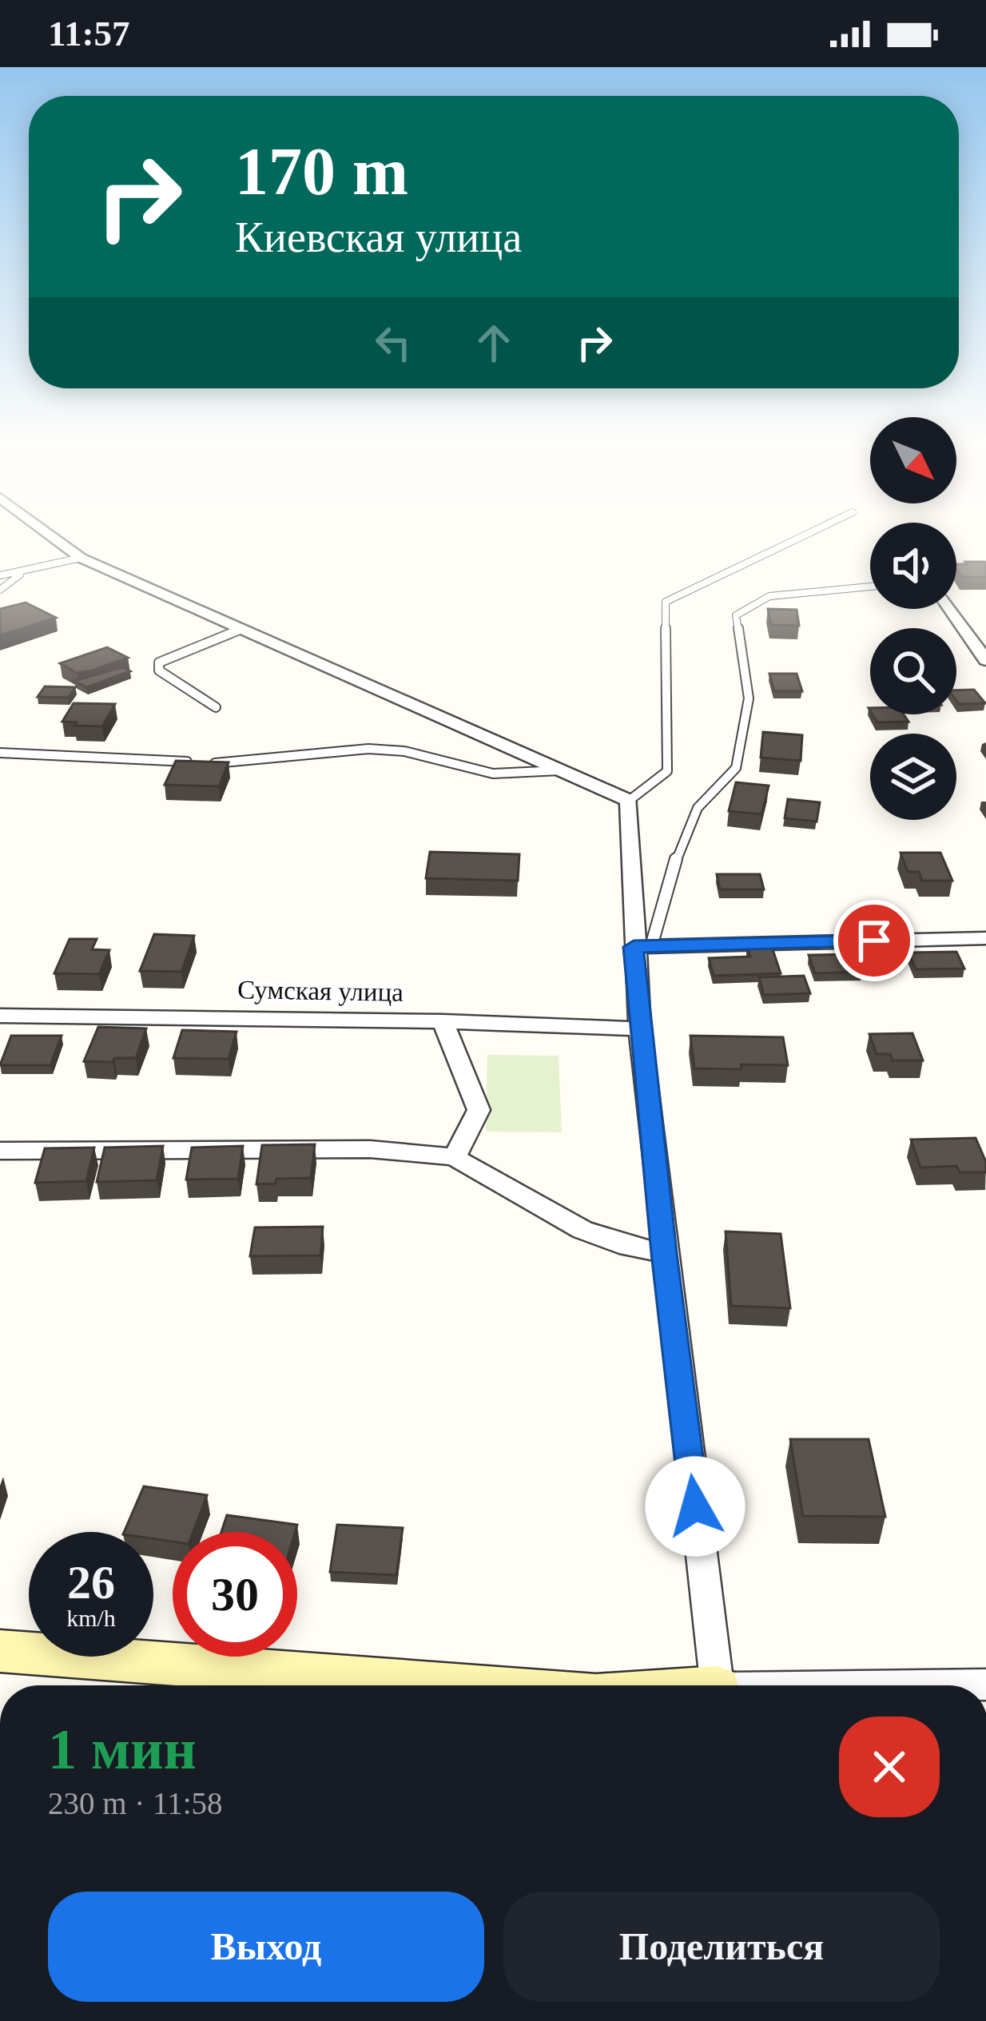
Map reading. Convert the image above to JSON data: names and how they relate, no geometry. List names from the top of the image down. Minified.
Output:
{"streets":{"street":["Сумская улица"]},"north":"bottom right","page":{"status":"11:57","turn":["170 m","Киевская улица"],"speed":"26 km/h","limit":"30","heading":["1 мин","230 m · 11:58"],"buttons":["Выход","Поделиться"]}}
